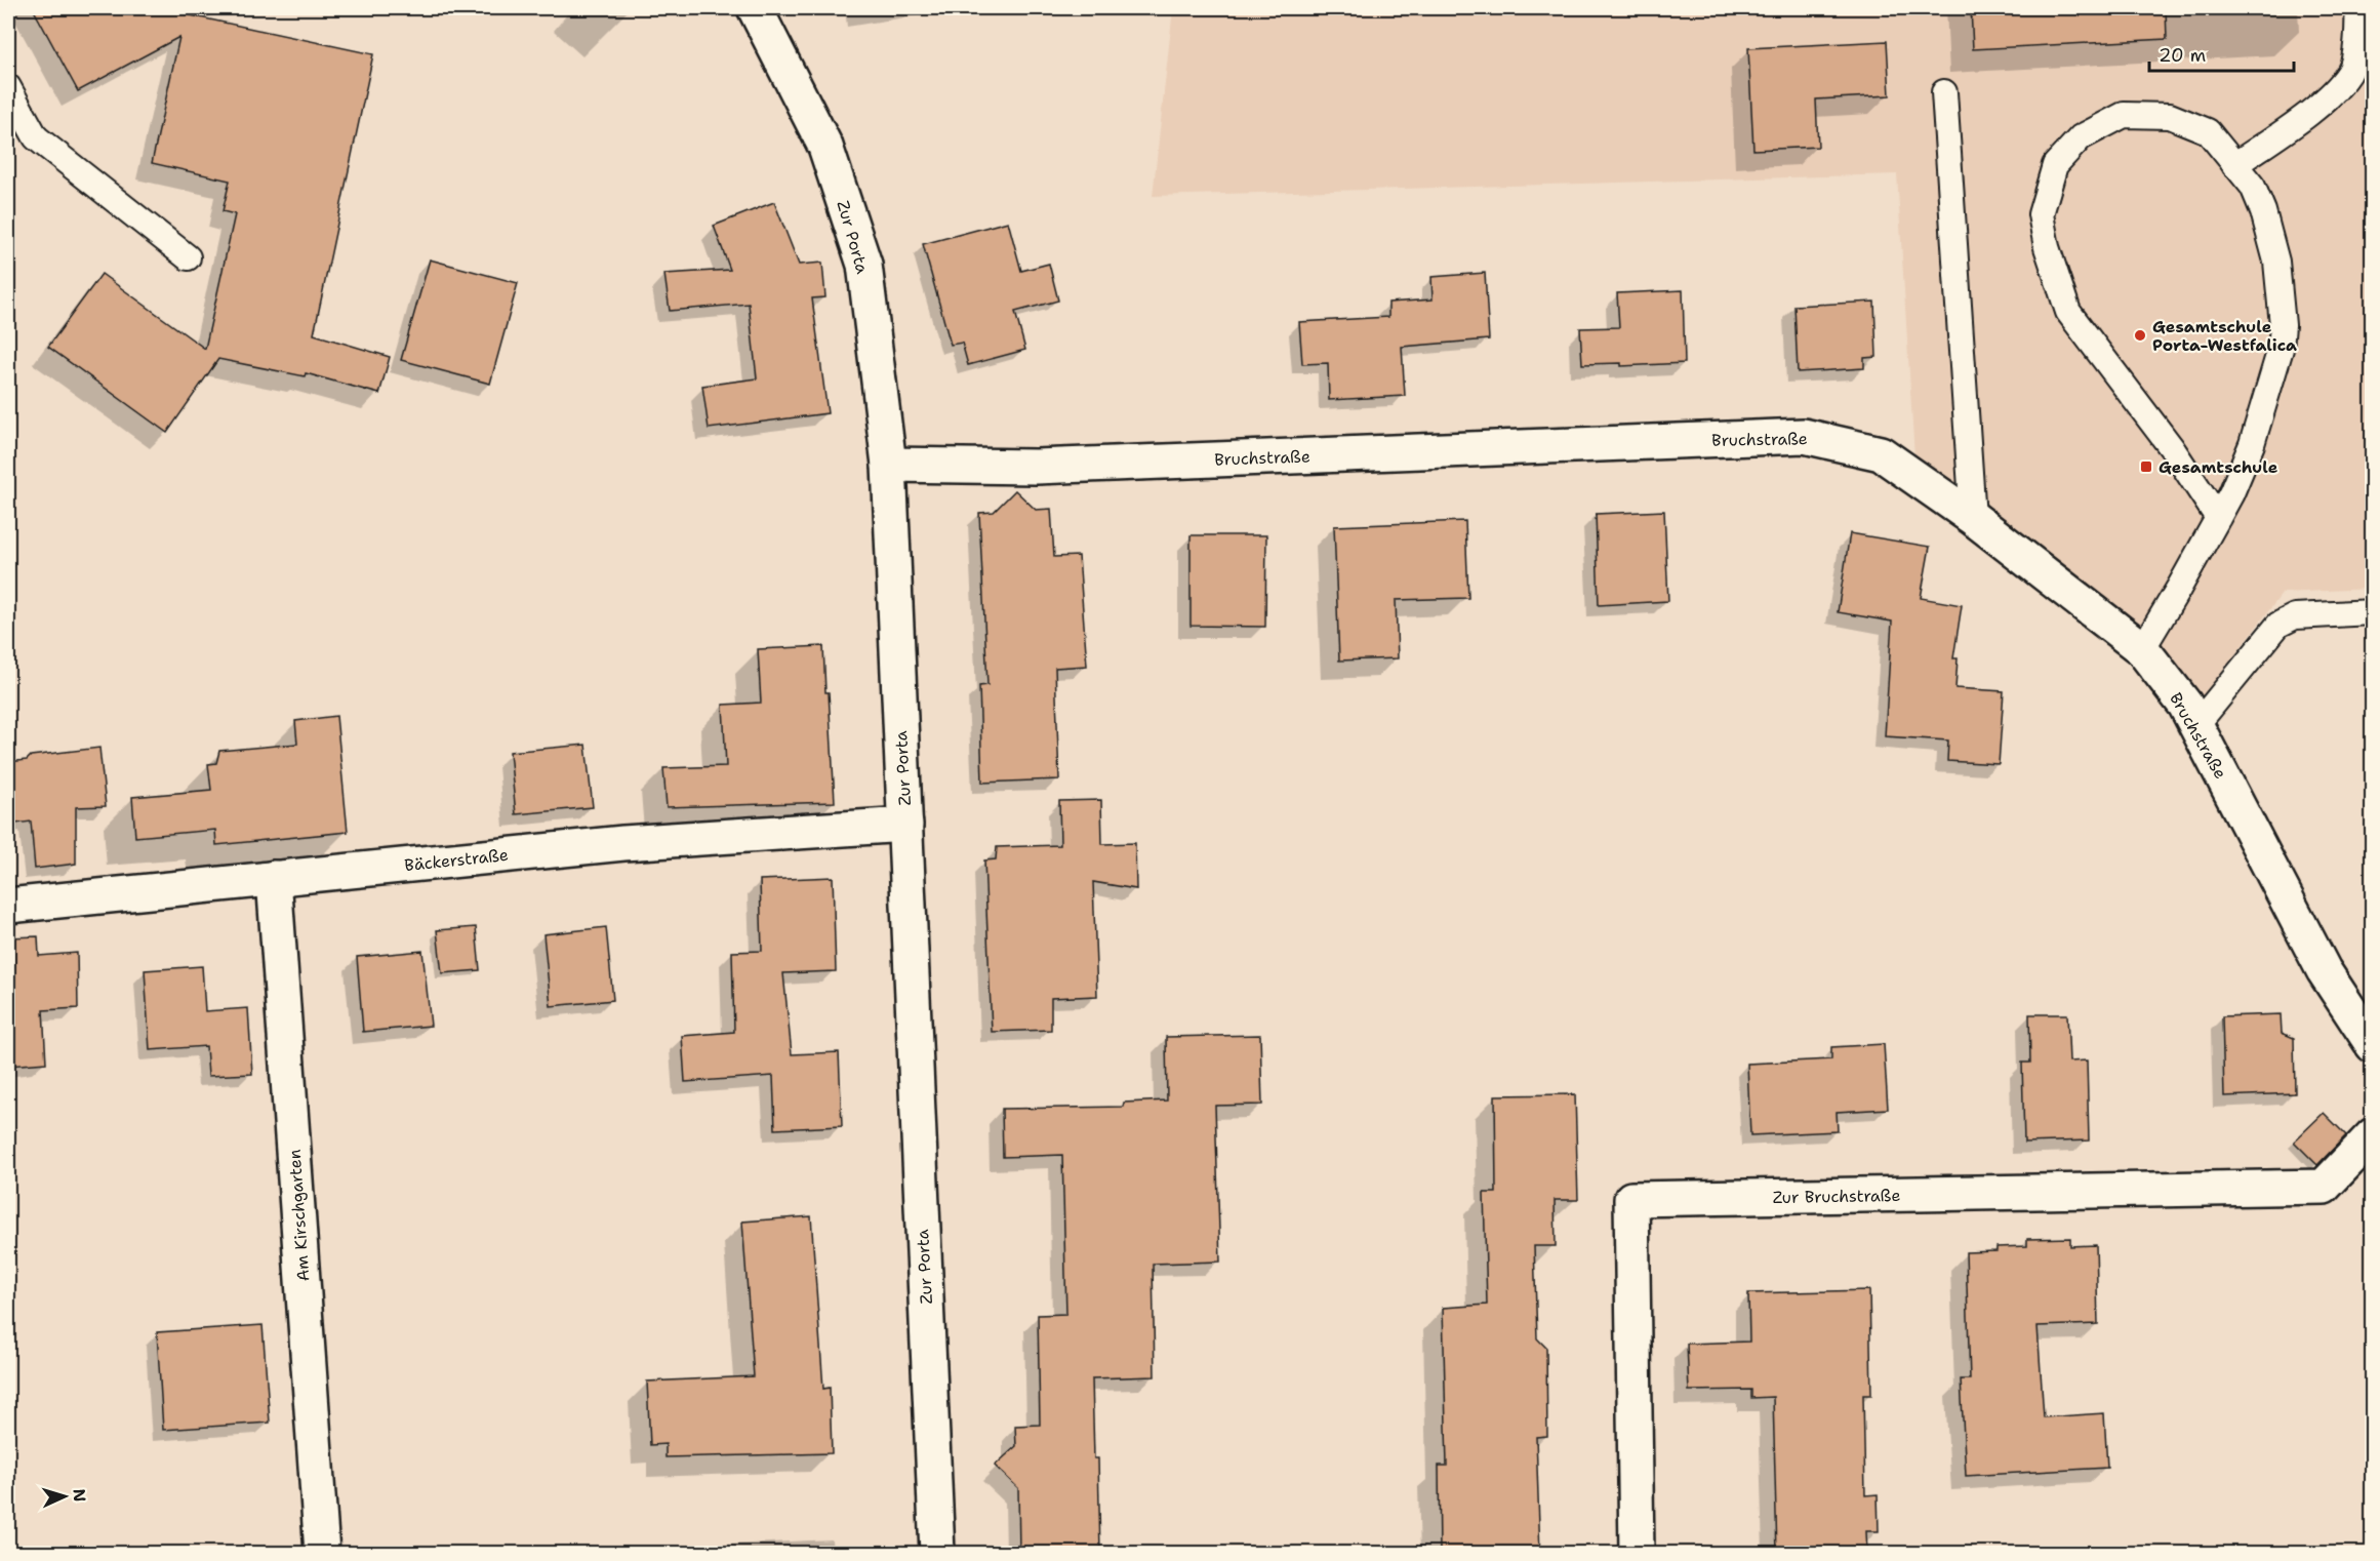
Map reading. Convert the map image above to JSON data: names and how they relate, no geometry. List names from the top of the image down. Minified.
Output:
{"streets":{"street":["Zur Porta","Bruchstraße","Bäckerstraße","Zur Bruchstraße","Am Kirschgarten"]},"crossings":[["Zur Porta","Bruchstraße"],["Zur Porta","Bäckerstraße"],["Bäckerstraße","Am Kirschgarten"]],"places":{"other":["Gesamtschule Porta-Westfalica"],"transit":["Gesamtschule"]},"scale_bar":"20 m","north":"right"}
